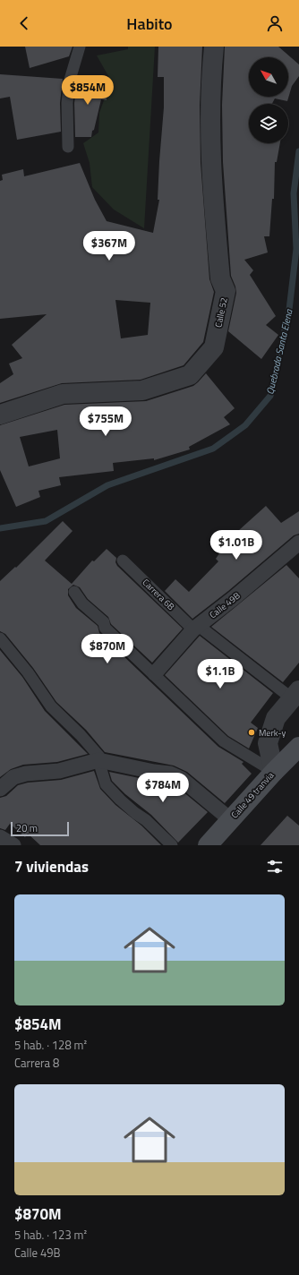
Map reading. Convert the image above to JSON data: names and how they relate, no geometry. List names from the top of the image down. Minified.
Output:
{"streets":{"main road":["Calle 49 tranvia"],"street":["Calle 52","Carrera 6B","Calle 49B"]},"crossings":[["Carrera 6B","Calle 49B"]],"water":["Quebrada Santa Elena"],"places":["Merk-y"],"scale_bar":"20 m","north":"top left","page":{"header":"Habito","price":["$854M","$367M","$755M","$1.01B","$870M","$1.1B","$784M"],"scale":"20 m","heading":"7 viviendas","list":[{"name":"$854M","note":"5 hab. · 128 m² · Carrera 8"},{"name":"$870M","note":"5 hab. · 123 m² · Calle 49B"}]}}
